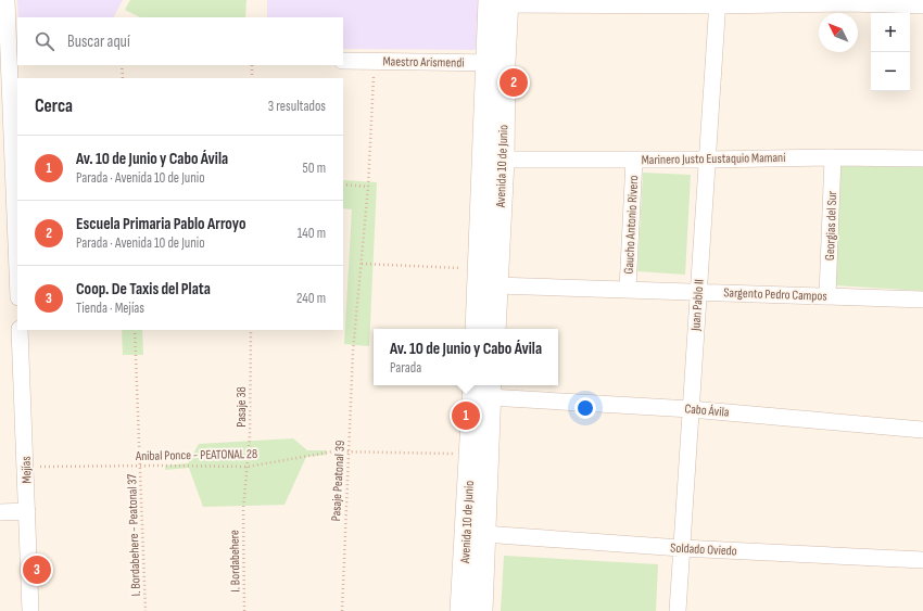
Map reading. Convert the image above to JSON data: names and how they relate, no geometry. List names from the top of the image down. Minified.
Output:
{"streets":{"street":["Maestro Arismendi","Marinero Justo Eustaquio Mamaní","Avenida 10 de Junio","Gaucho Antonio Rivero","Georgias del Sur","Sargento Pedro Campos","Juan Pablo II","Cabo Ávila","Mejías","Soldado Oviedo"],"path":["Pasaje 38","Anibal Ponce - PEATONAL 28","Pasaje Peatonal 39","I. Bordabehere - Peatonal 37","I. Bordabehere"]},"crossings":[["Maestro Arismendi","Avenida 10 de Junio"],["Maestro Arismendi","Pasaje Peatonal 39"],["Marinero Justo Eustaquio Mamaní","Avenida 10 de Junio"],["Marinero Justo Eustaquio Mamaní","Gaucho Antonio Rivero"],["Marinero Justo Eustaquio Mamaní","Georgias del Sur"],["Marinero Justo Eustaquio Mamaní","Juan Pablo II"],["Avenida 10 de Junio","Sargento Pedro Campos"],["Avenida 10 de Junio","Cabo Ávila"],["Avenida 10 de Junio","Anibal Ponce - PEATONAL 28"],["Avenida 10 de Junio","Soldado Oviedo"],["Gaucho Antonio Rivero","Sargento Pedro Campos"],["Georgias del Sur","Sargento Pedro Campos"],["Sargento Pedro Campos","Juan Pablo II"],["Juan Pablo II","Cabo Ávila"],["Juan Pablo II","Soldado Oviedo"],["Pasaje 38","Anibal Ponce - PEATONAL 28"],["Pasaje 38","I. Bordabehere"],["Anibal Ponce - PEATONAL 28","Mejías"],["Anibal Ponce - PEATONAL 28","Pasaje Peatonal 39"],["Anibal Ponce - PEATONAL 28","I. Bordabehere - Peatonal 37"]],"north":"top left","page":{"map_buttons":["+","−"],"search":"Buscar aquí","pins":["2","1","3"],"heading":["Cerca","3 resultados"],"list":[{"mark":"1","name":"Av. 10 de Junio y Cabo Ávila","note":"Parada · Avenida 10 de Junio","value":"50 m"},{"mark":"2","name":"Escuela Primaria Pablo Arroyo","note":"Parada · Avenida 10 de Junio","value":"140 m"},{"mark":"3","name":"Coop. De Taxis del Plata","note":"Tienda · Mejías","value":"240 m"}],"popup":["Av. 10 de Junio y Cabo Ávila","Parada"]}}
